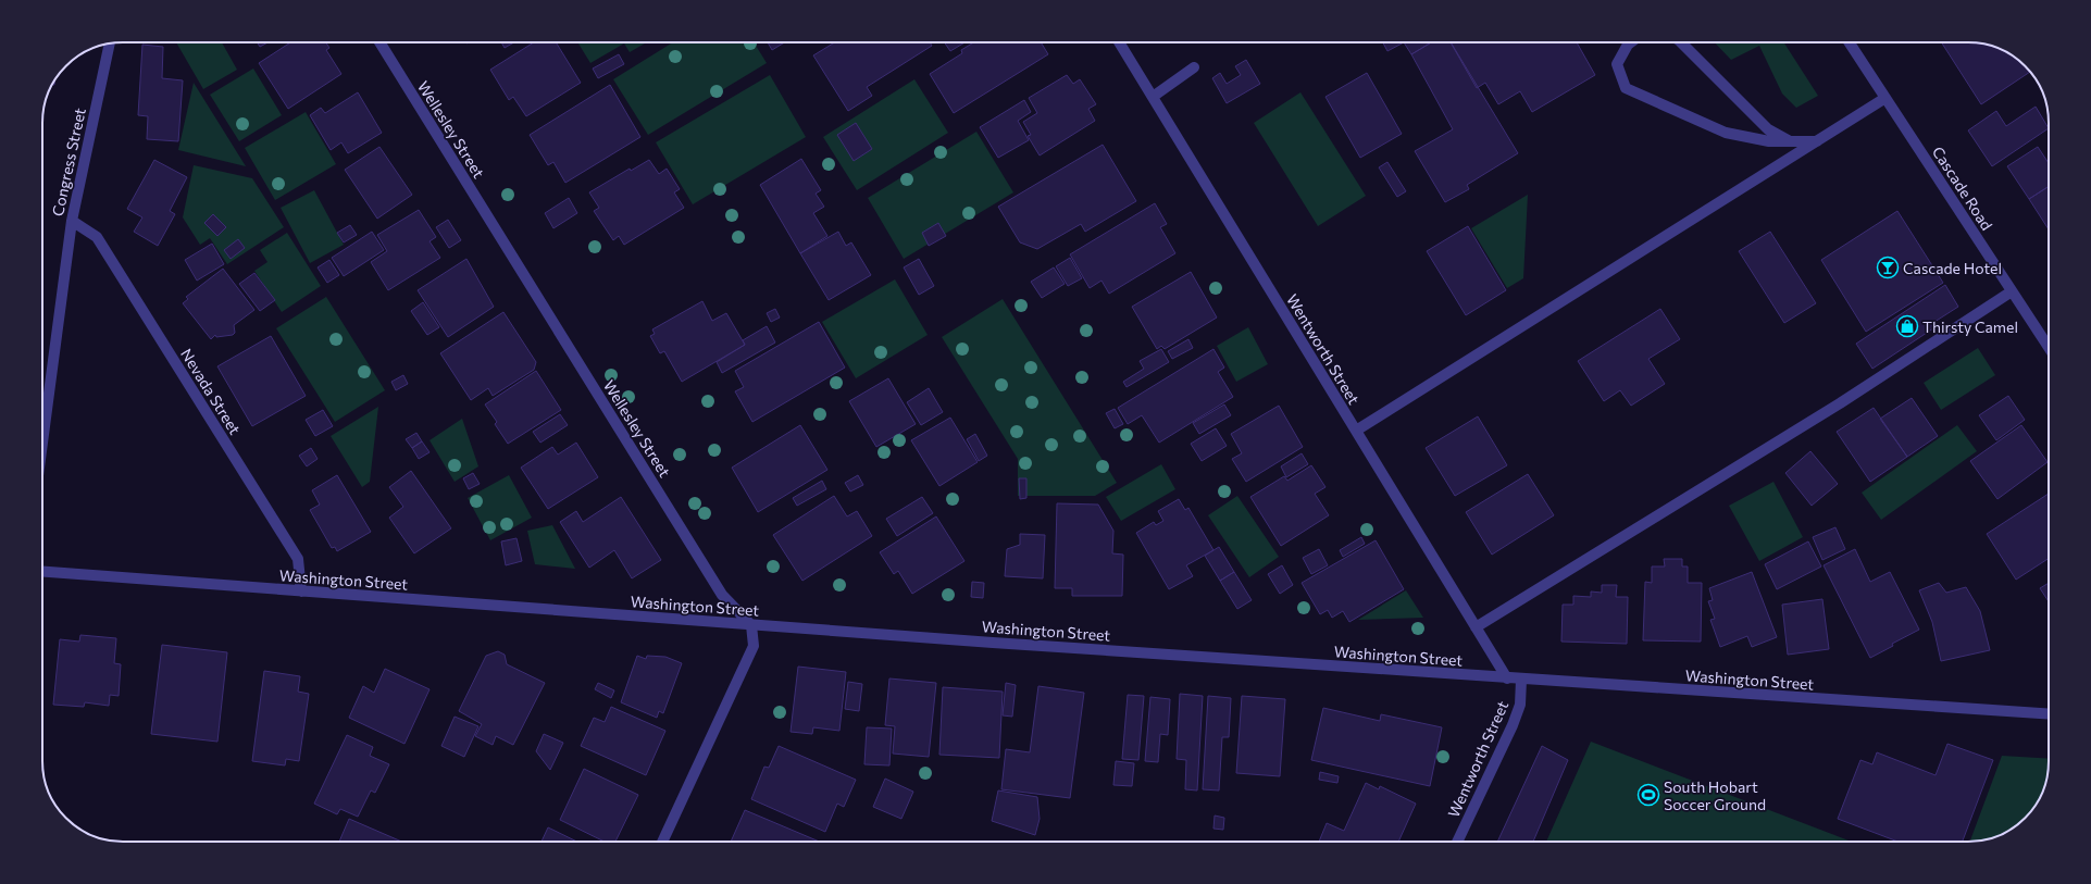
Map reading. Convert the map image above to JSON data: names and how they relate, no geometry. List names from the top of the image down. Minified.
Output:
{"streets":{"street":["Wellesley Street","Congress Street","Cascade Road","Wentworth Street","Nevada Street","Washington Street"]},"crossings":[["Wellesley Street","Washington Street"],["Congress Street","Nevada Street"],["Wentworth Street","Washington Street"],["Nevada Street","Washington Street"]],"places":{"bar":["Cascade Hotel"],"shop":["Thirsty Camel"],"sports":["South Hobart Soccer Ground"]}}
